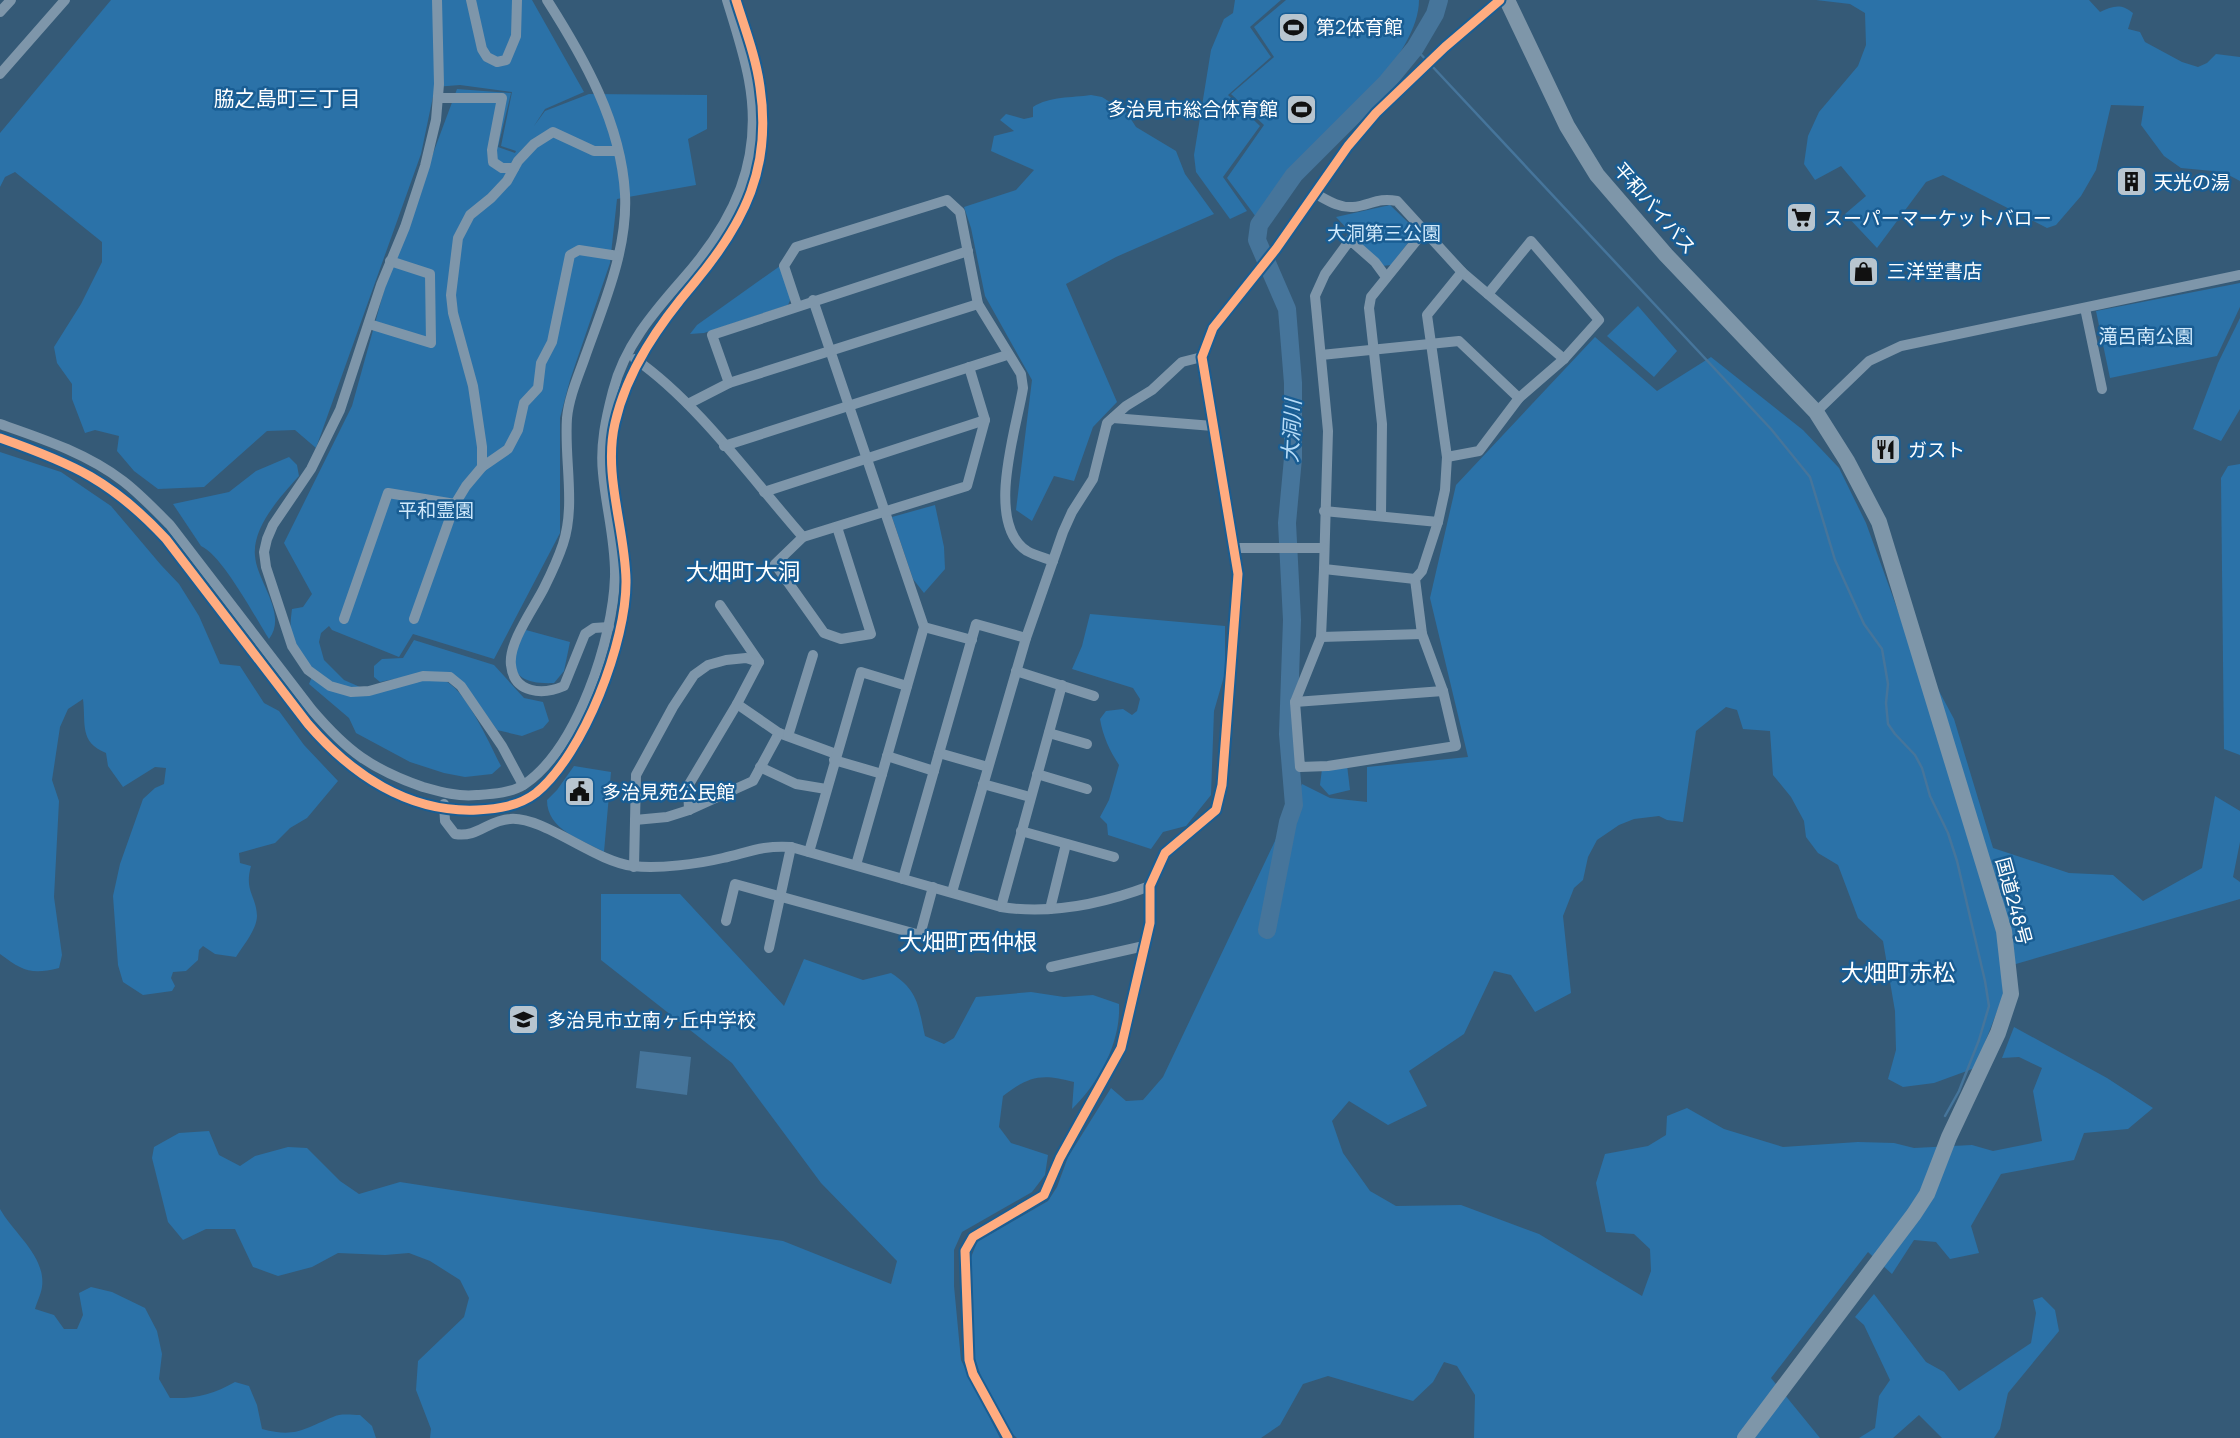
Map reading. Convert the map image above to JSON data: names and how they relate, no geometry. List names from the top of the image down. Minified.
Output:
{"streets":{"highway":["平和バイパス","国道248号"]},"crossings":[["平和バイパス","国道248号"]],"districts":["脇之島町三丁目","大畑町大洞","大畑町西仲根","大畑町赤松"],"water":["大洞川"],"parks":["大洞第三公園","滝呂南公園","平和霊園"],"places":{"sports":["第2体育館","多治見市総合体育館"],"building":["天光の湯"],"supermarket":["スーパーマーケットバロー"],"shop":["三洋堂書店"],"restaurant":["ガスト"],"public building":["多治見苑公民館"],"school or university":["多治見市立南ヶ丘中学校"]}}
